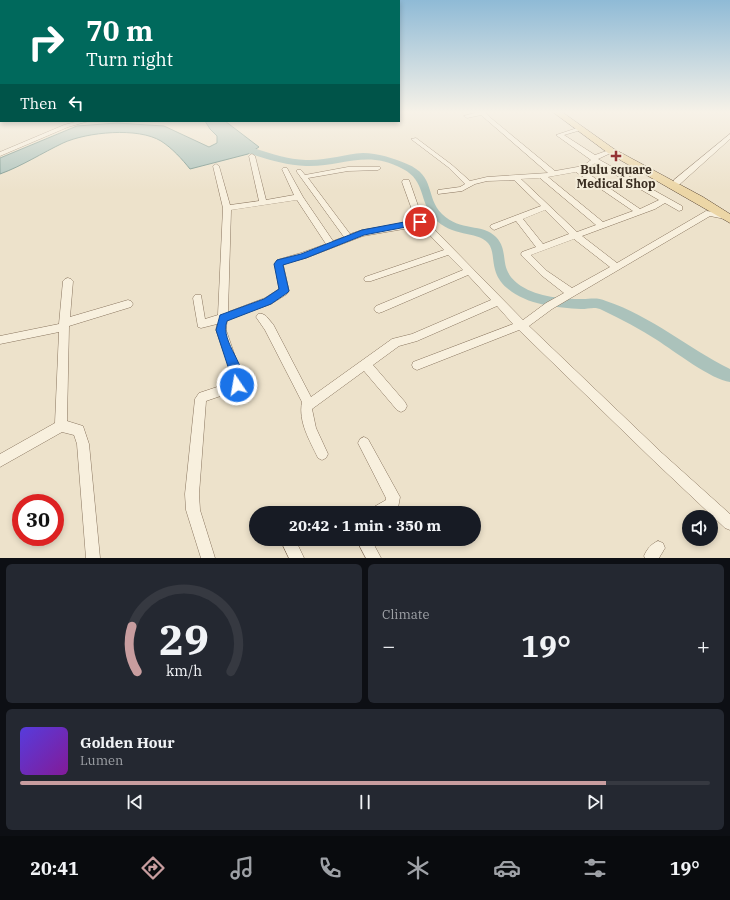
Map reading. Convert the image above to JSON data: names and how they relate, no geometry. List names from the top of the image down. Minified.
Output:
{"places":{"health":["Bulu square Medical Shop"]},"page":{"turn":["70 m","Turn right"],"then":"Then","limit":"30","trip":"20:42 · 1 min · 350 m","tile":"Climate","heat":["−","19°","+"],"song":["Golden Hour","Lumen"],"tabs":["20:41","19°"],"gauge":["29","km/h"]}}
